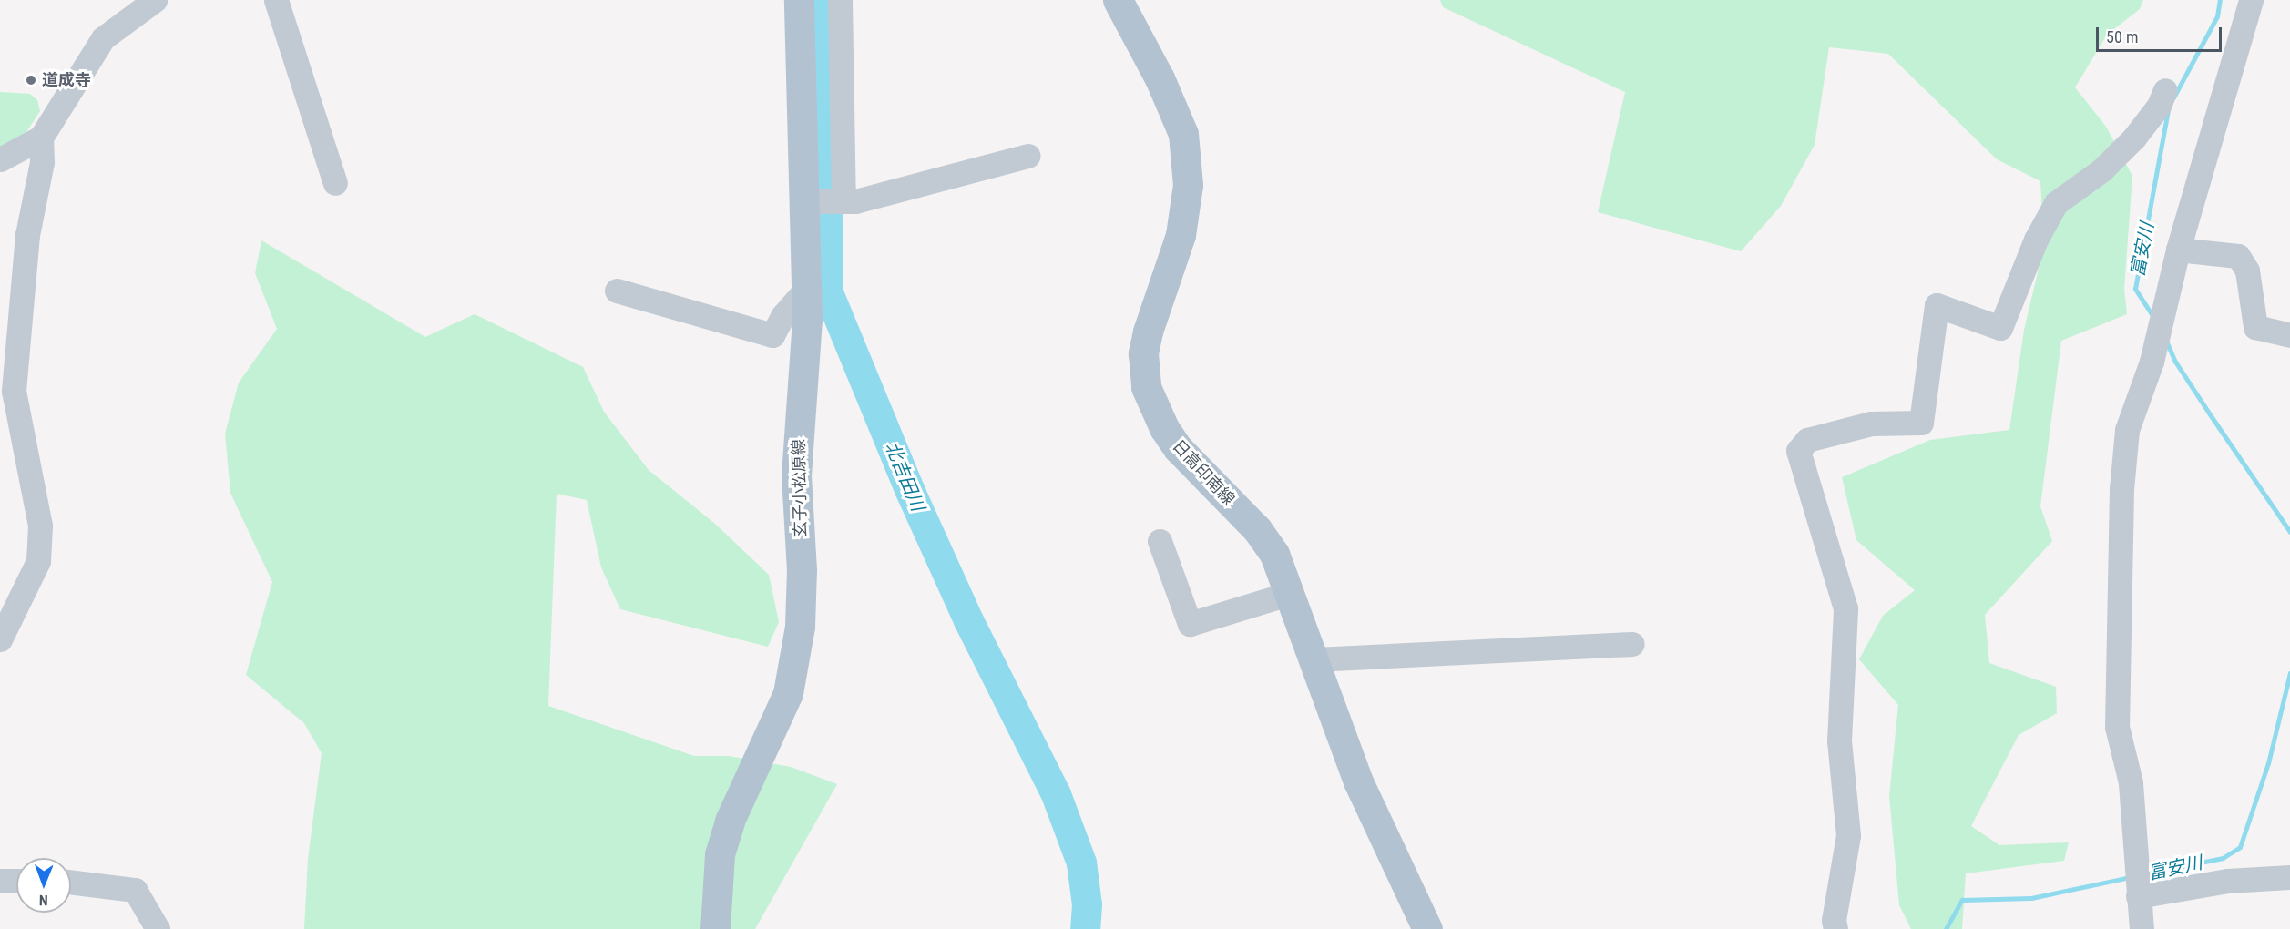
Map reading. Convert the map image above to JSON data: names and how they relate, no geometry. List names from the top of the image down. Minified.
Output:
{"streets":{"main road":["日高印南線","玄子小松原線"]},"water":["富安川","北吉田川"],"places":["道成寺"],"scale_bar":"50 m","north":"bottom"}
